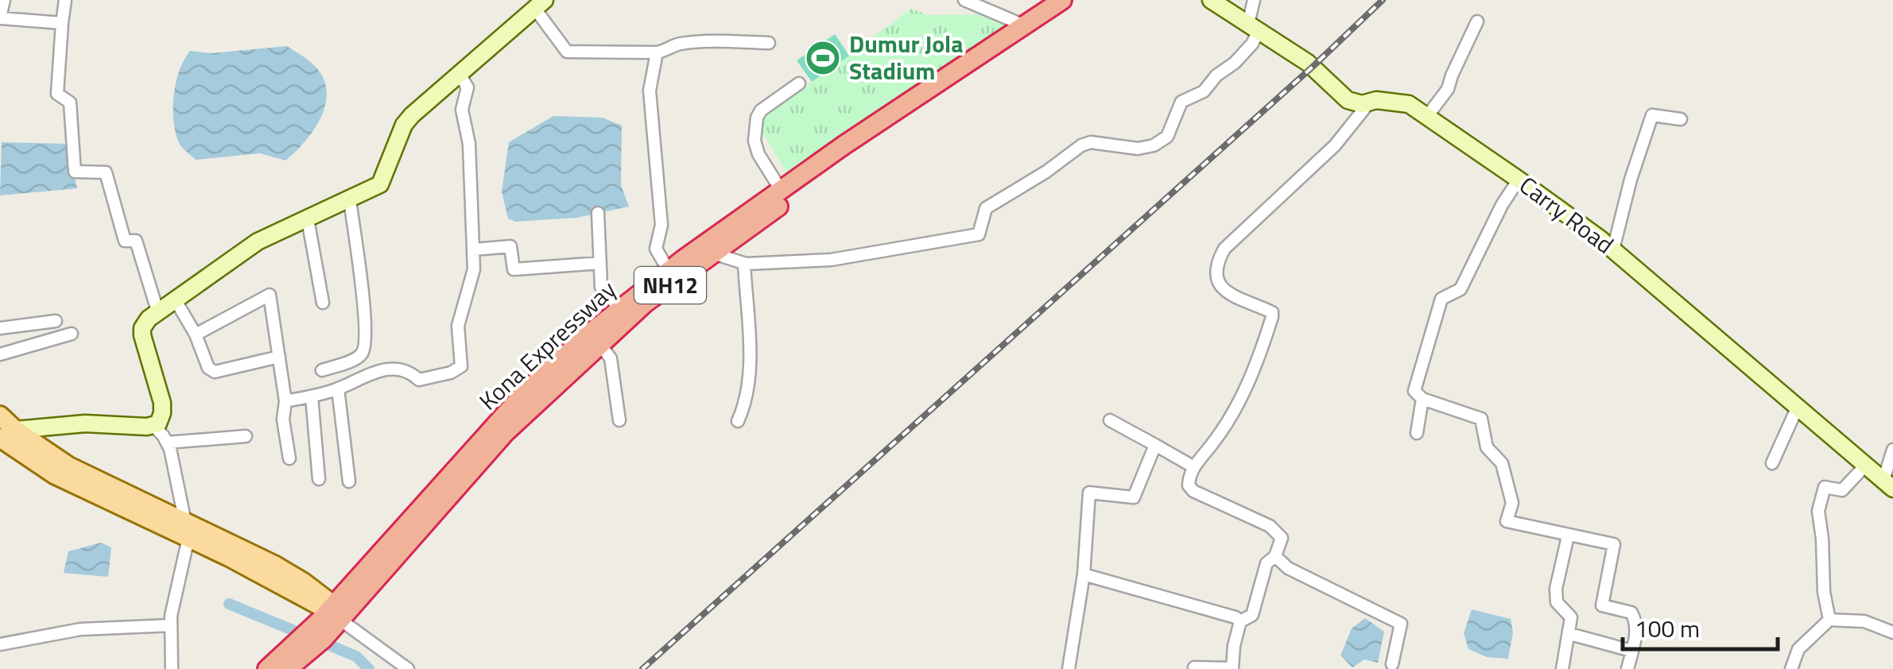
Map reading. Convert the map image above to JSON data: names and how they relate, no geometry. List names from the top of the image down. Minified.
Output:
{"streets":{"highway":["NH12","Kona Expressway"],"main road":["Carry Road"]},"places":{"sports":["Dumur Jola Stadium"]},"scale_bar":"100 m"}
